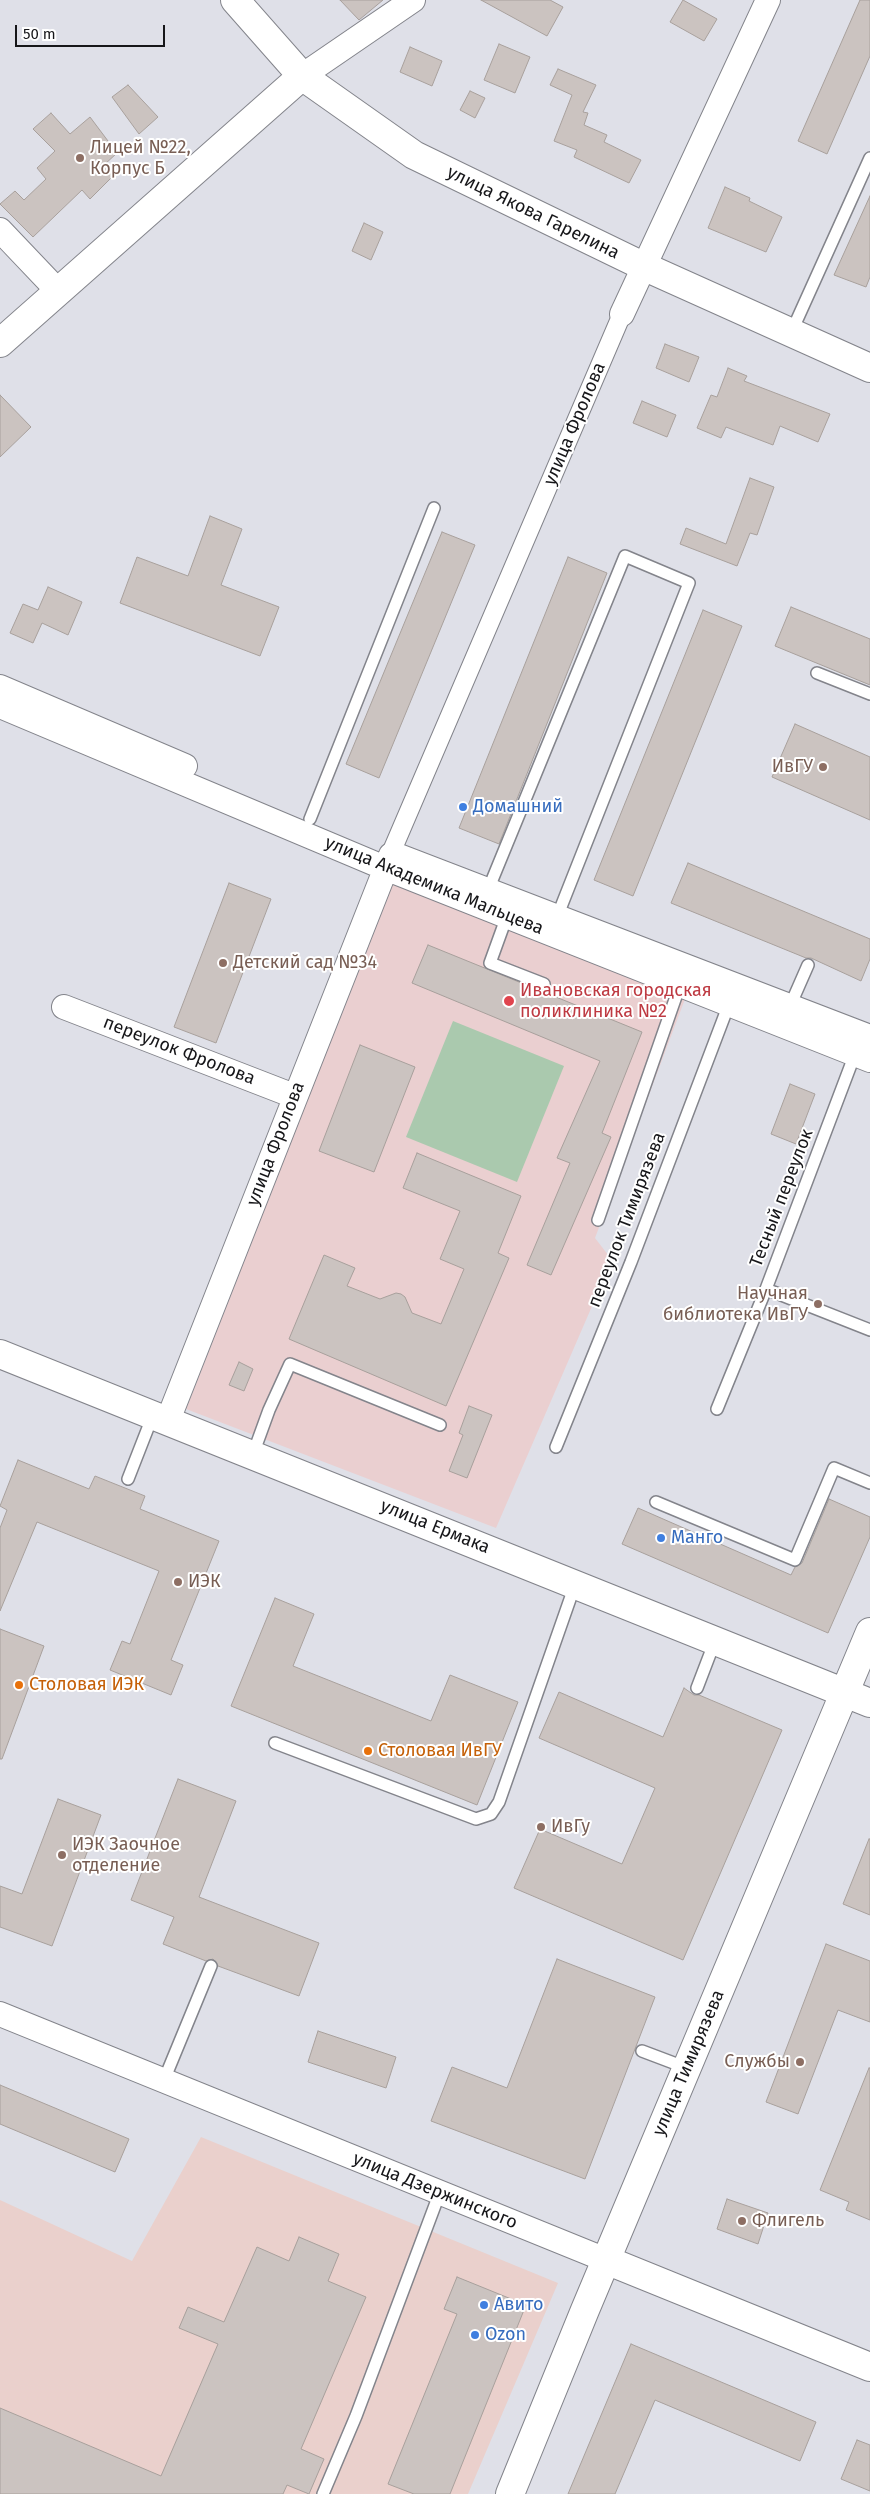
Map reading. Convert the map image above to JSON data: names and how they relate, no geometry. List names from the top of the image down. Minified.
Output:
{"streets":{"main road":["улица Якова Гарелина","улица Ермака","улица Тимирязева","улица Дзержинского"],"street":["улица Фролова","улица Академика Мальцева","переулок Фролова"],"lane":["Тесный переулок","переулок Тимирязева"]},"crossings":[["улица Якова Гарелина","улица Фролова"],["улица Фролова","улица Академика Мальцева"],["улица Фролова","переулок Фролова"],["улица Фролова","улица Ермака"],["улица Академика Мальцева","Тесный переулок"],["улица Академика Мальцева","переулок Тимирязева"],["улица Ермака","улица Тимирязева"],["улица Тимирязева","улица Дзержинского"]],"places":["Лицей №22, Корпус Б","ИвГУ","Домашний","Детский сад №34","Ивановская городская поликлиника №2","Научная библиотека ИвГУ","Манго","ИЭК","Столовая ИЭК","Столовая ИвГУ","ИвГу","ИЭК Заочное отделение","Службы","Флигель","Авито","Ozon"],"scale_bar":"50 m"}
